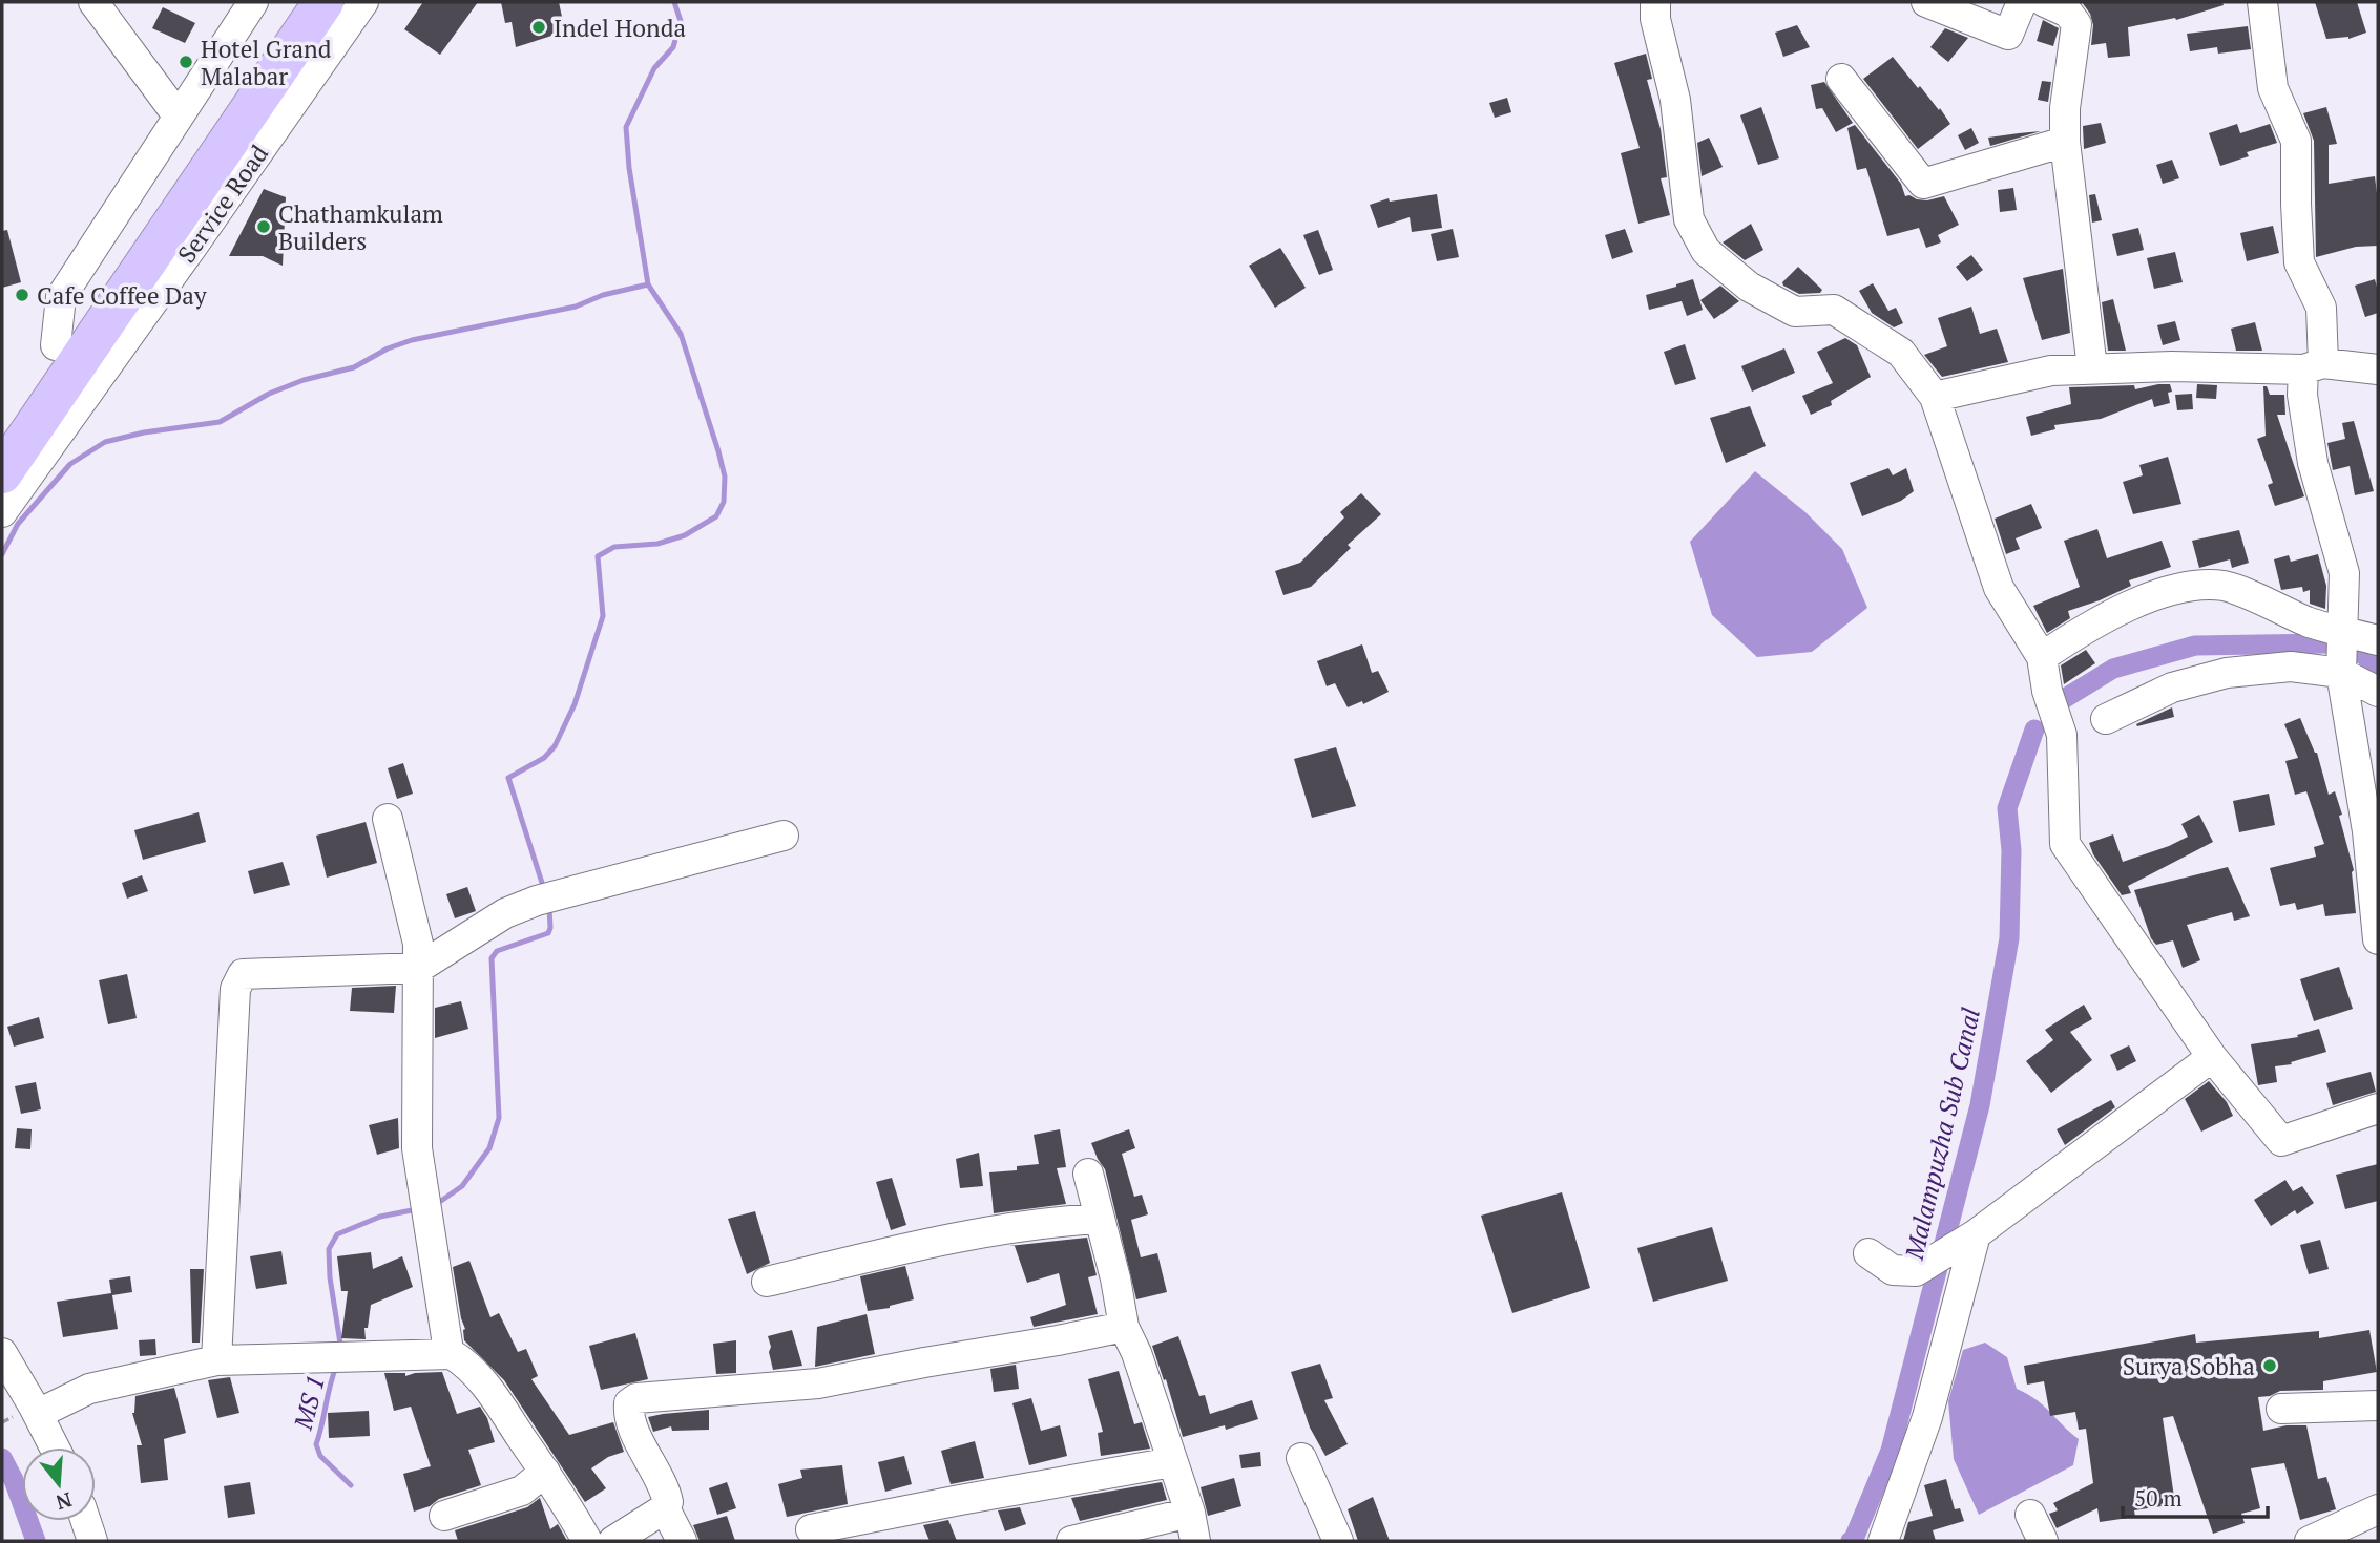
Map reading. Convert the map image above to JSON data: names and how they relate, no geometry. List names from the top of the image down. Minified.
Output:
{"streets":{"street":["Service Road"]},"water":["Malampuzha Sub Canal","MS 1"],"places":["Indel Honda","Hotel Grand Malabar","Chathamkulam Builders","Cafe Coffee Day","Surya Sobha"],"scale_bar":"50 m","north":"bottom"}
